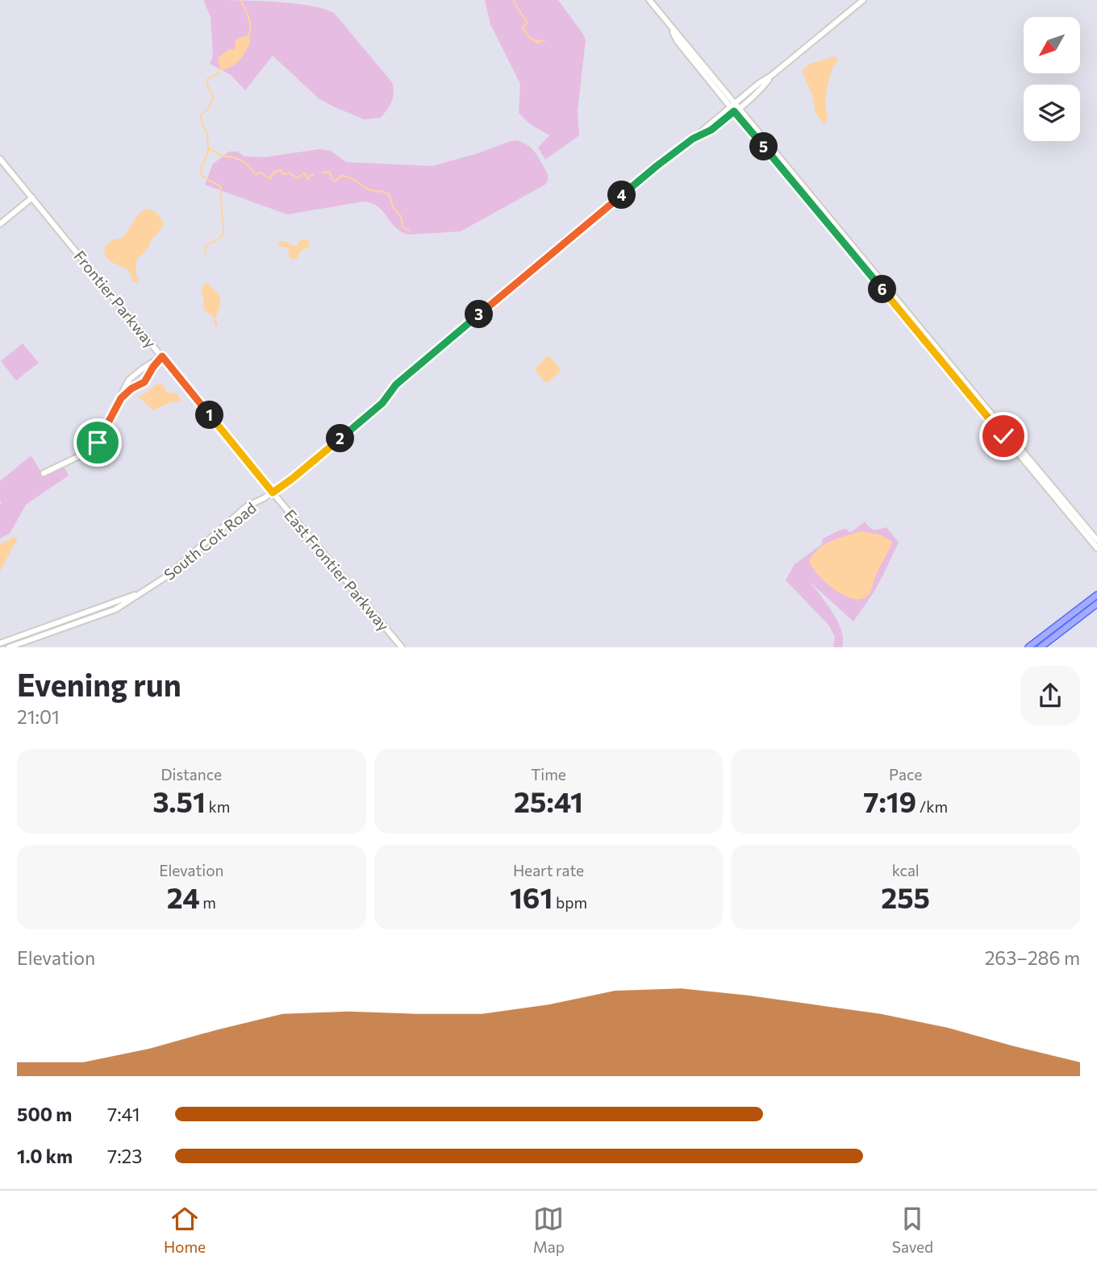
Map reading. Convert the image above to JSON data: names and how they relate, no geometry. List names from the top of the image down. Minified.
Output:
{"streets":{"street":["Frontier Parkway","South Coit Road","East Frontier Parkway"]},"crossings":[["Frontier Parkway","South Coit Road"],["Frontier Parkway","East Frontier Parkway"],["South Coit Road","East Frontier Parkway"]],"north":"bottom left","page":{"pins":["5","4","6","3","1","2"],"heading":["Evening run","21:01"],"stats":[["Distance","3.51 km"],["Time","25:41"],["Pace","7:19 /km"],["Elevation","24 m"],["Heart rate","161 bpm"],["kcal","255"]],"chart":["Elevation","263–286 m"],"list":[{"name":"500 m","note":"7:41"},{"name":"1.0 km","note":"7:23"}],"tabs":["Home","Map","Saved"]}}
